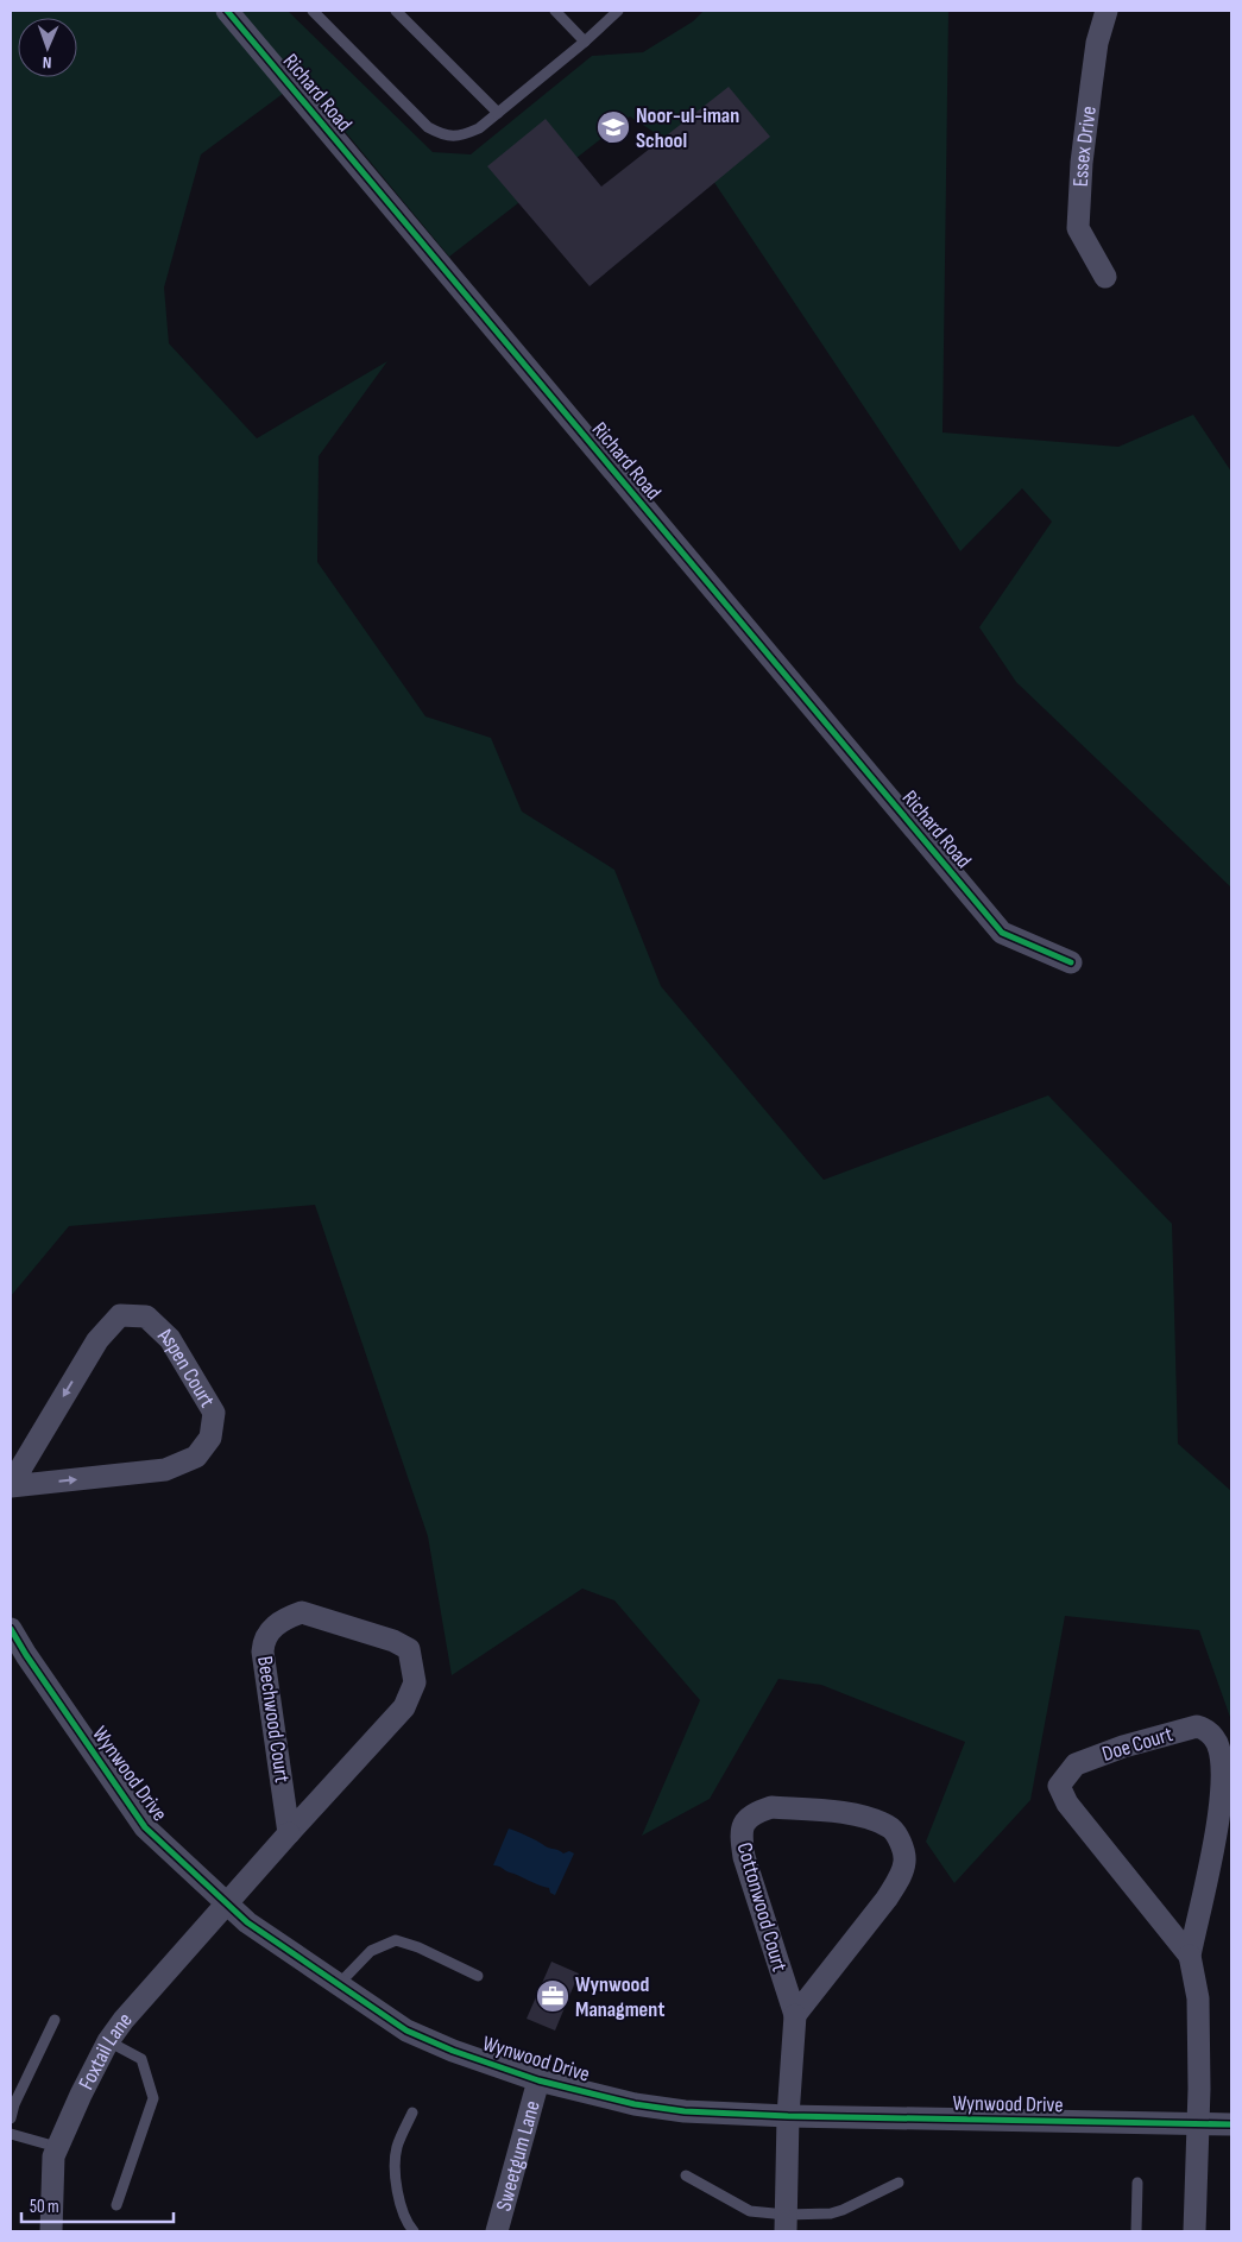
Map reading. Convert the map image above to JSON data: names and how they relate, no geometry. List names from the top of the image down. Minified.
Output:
{"streets":{"street":["Richard Road","Essex Drive","Aspen Court","Beechwood Court","Doe Court","Wynwood Drive","Cottonwood Court","Foxtail Lane","Sweetgum Lane"]},"crossings":[["Beechwood Court","Wynwood Drive"],["Beechwood Court","Foxtail Lane"],["Doe Court","Wynwood Drive"],["Wynwood Drive","Cottonwood Court"],["Wynwood Drive","Foxtail Lane"],["Wynwood Drive","Sweetgum Lane"]],"places":{"school or university":["Noor-ul-iman School"],"office":["Wynwood Managment"]},"scale_bar":"50 m","north":"bottom"}
